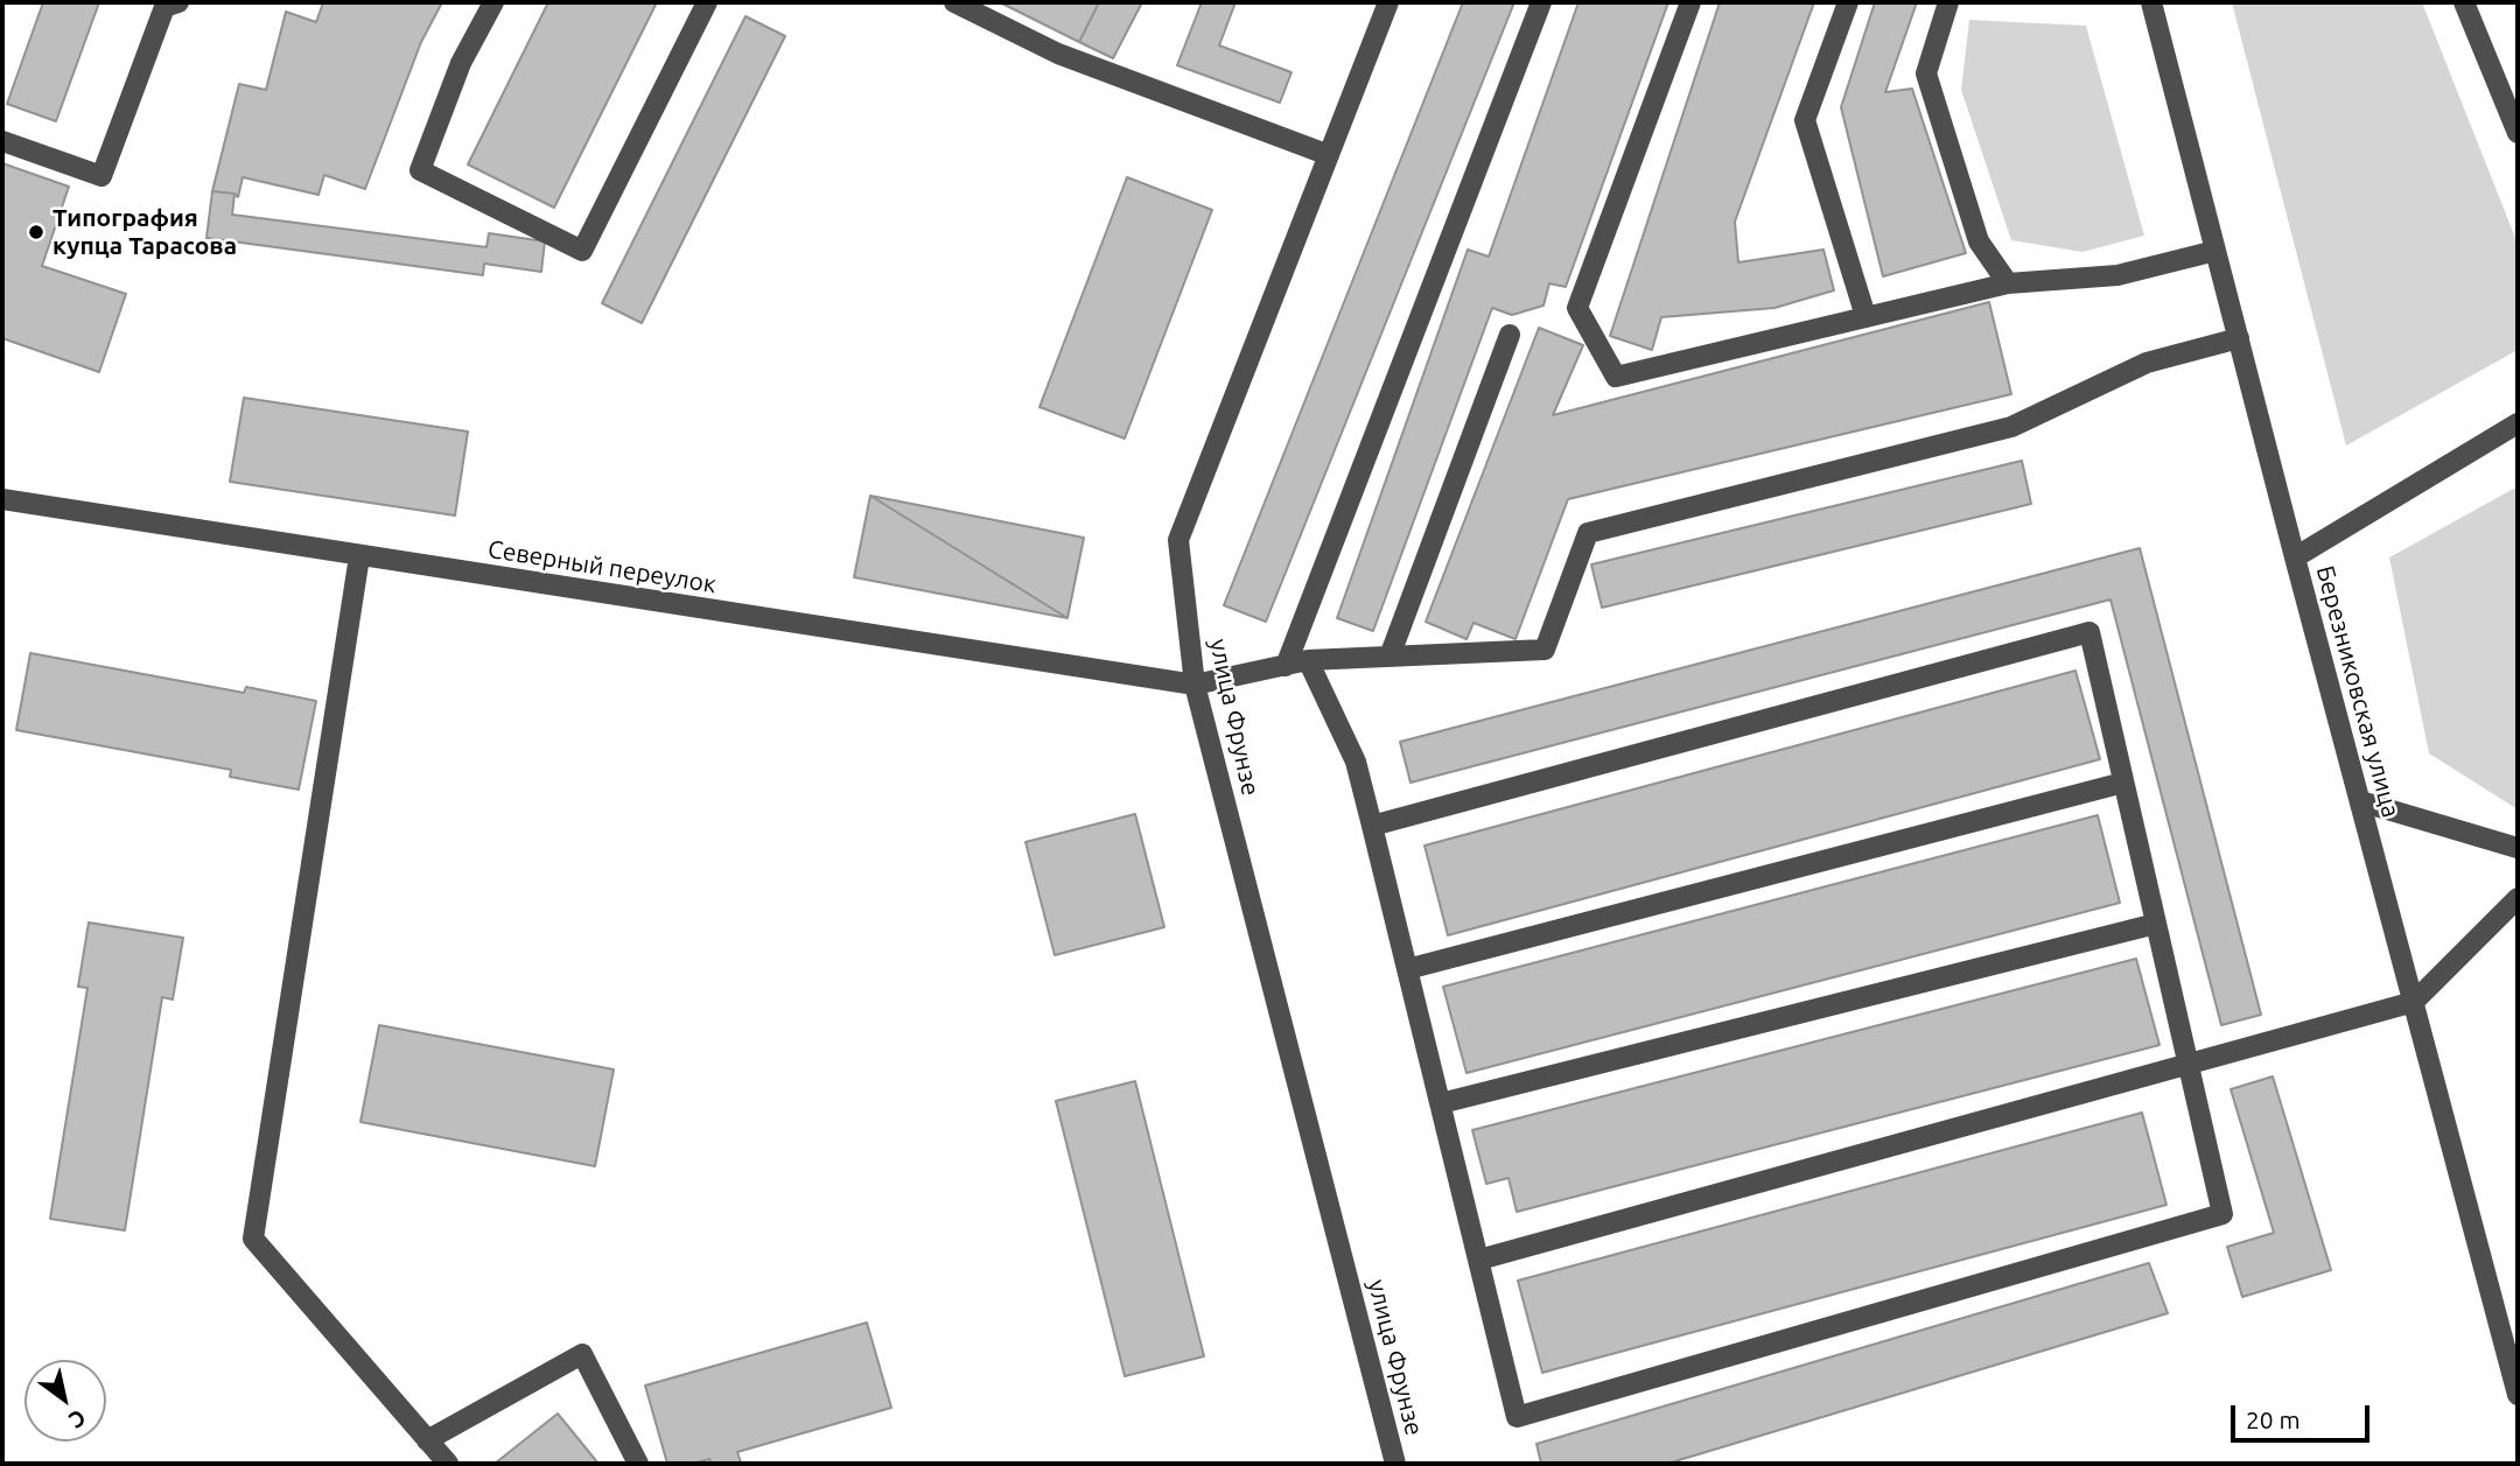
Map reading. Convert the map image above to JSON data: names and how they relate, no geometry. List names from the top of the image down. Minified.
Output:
{"streets":{"street":["Северный переулок","Березниковская улица","улица Фрунзе"]},"crossings":[["Северный переулок","улица Фрунзе"]],"places":["Типография купца Тарасова"],"scale_bar":"20 m","north":"bottom right"}
